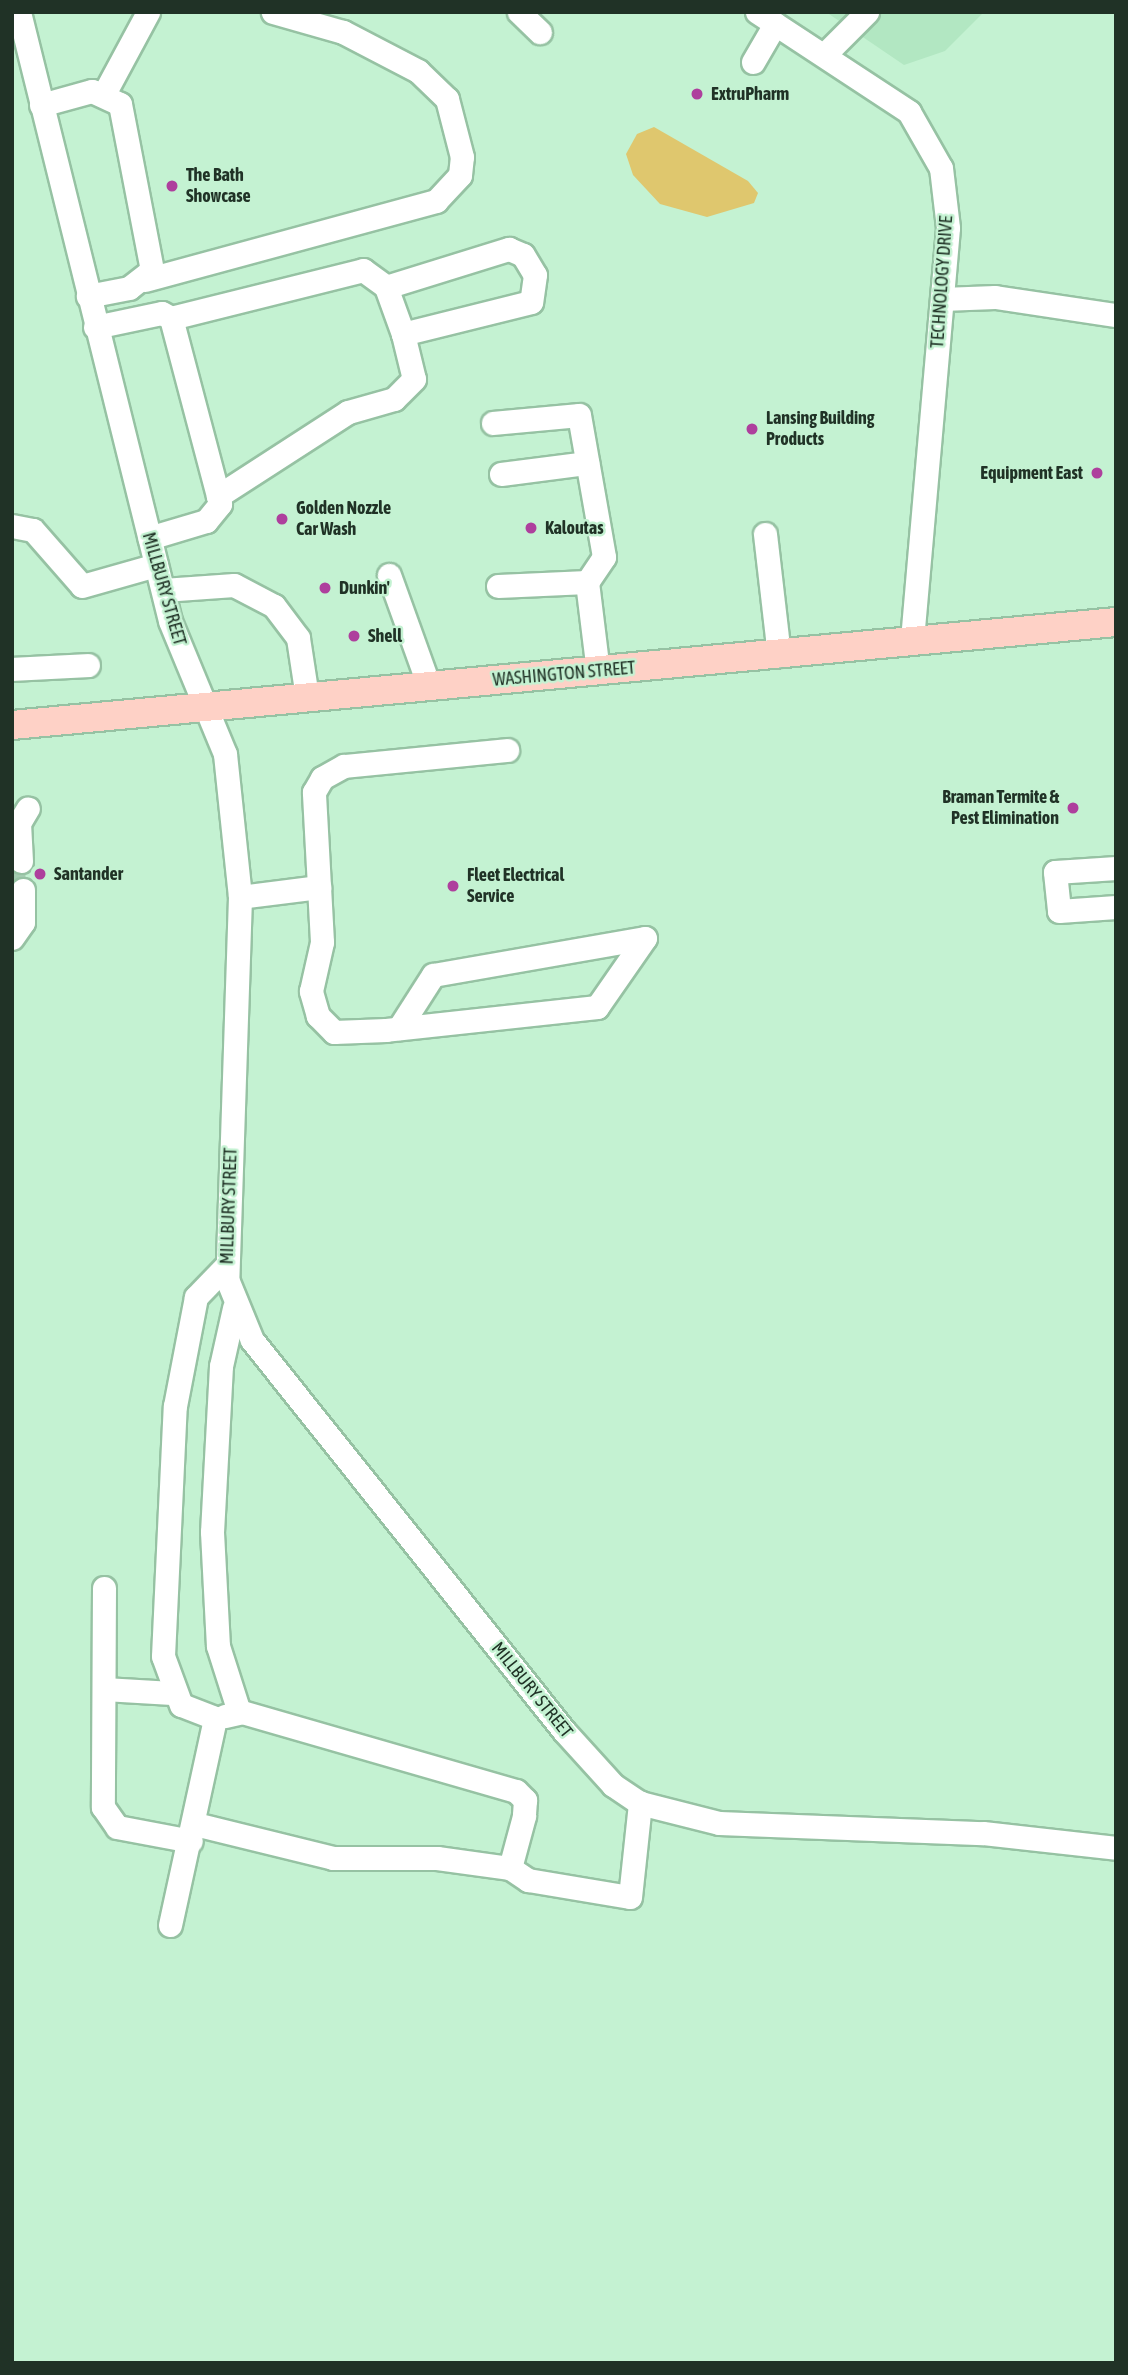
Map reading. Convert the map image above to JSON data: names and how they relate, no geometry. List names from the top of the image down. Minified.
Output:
{"streets":{"main road":["WASHINGTON STREET"],"street":["TECHNOLOGY DRIVE","MILLBURY STREET"]},"crossings":[["TECHNOLOGY DRIVE","WASHINGTON STREET"],["MILLBURY STREET","WASHINGTON STREET"]],"places":["ExtruPharm","The Bath Showcase","Lansing Building Products","Equipment East","Golden Nozzle Car Wash","Kaloutas","Dunkin'","Shell","Braman Termite & Pest Elimination","Santander","Fleet Electrical Service"]}
